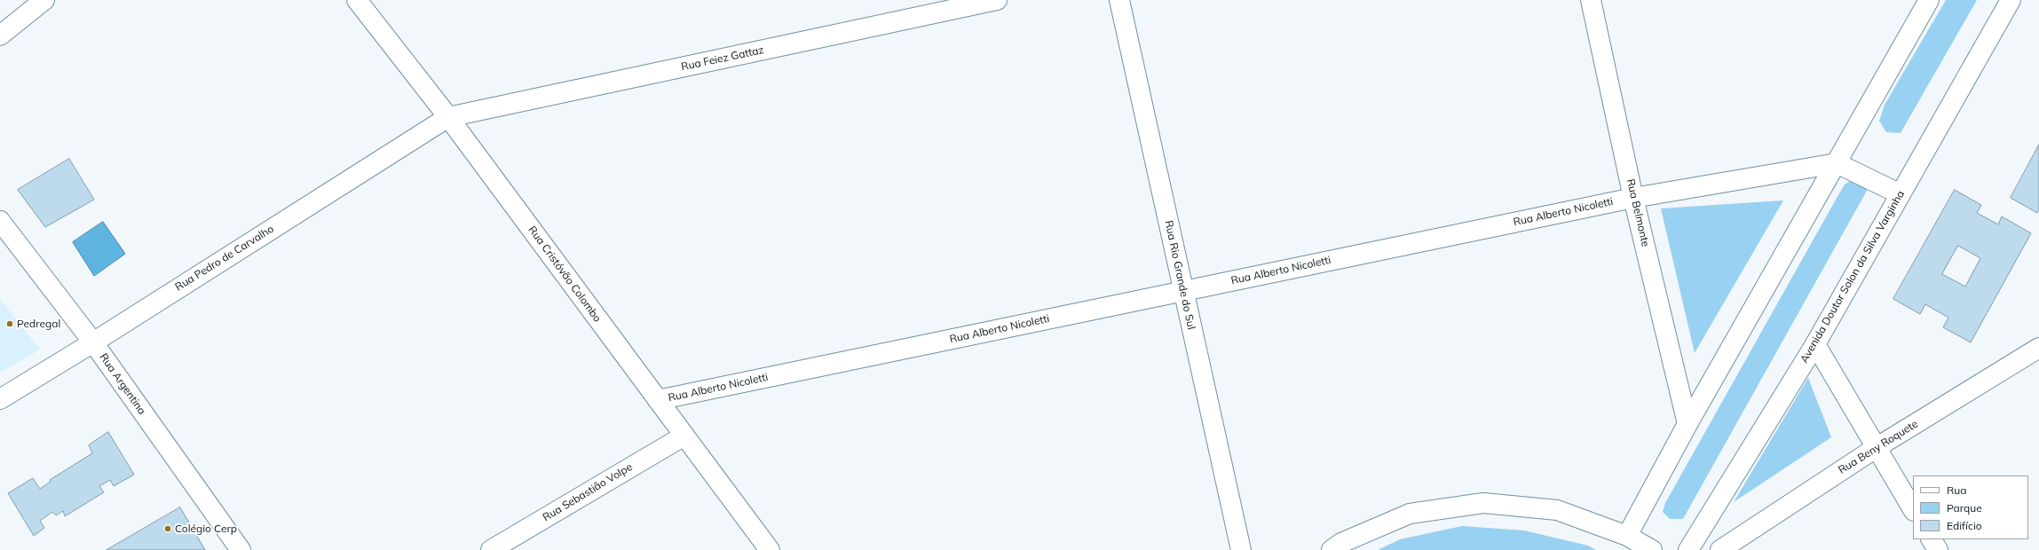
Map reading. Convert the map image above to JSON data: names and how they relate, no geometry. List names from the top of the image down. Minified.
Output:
{"streets":{"street":["Rua Feiez Gattaz","Rua Alberto Nicoletti","Rua Belmonte","Rua Pedro de Carvalho","Rua Cristóvão Colombo","Rua Rio Grande do Sul","Avenida Doutor Solon da Silva Varginha","Rua Argentina","Rua Beny Roquete","Rua Sebastião Volpe"]},"crossings":[["Rua Feiez Gattaz","Rua Pedro de Carvalho"],["Rua Feiez Gattaz","Rua Cristóvão Colombo"],["Rua Alberto Nicoletti","Rua Belmonte"],["Rua Alberto Nicoletti","Rua Cristóvão Colombo"],["Rua Alberto Nicoletti","Rua Rio Grande do Sul"],["Rua Pedro de Carvalho","Rua Cristóvão Colombo"],["Rua Pedro de Carvalho","Rua Argentina"],["Rua Cristóvão Colombo","Rua Sebastião Volpe"]],"places":["Pedregal","Colégio Cerp"],"legend":["Rua","Parque","Edifício"]}
